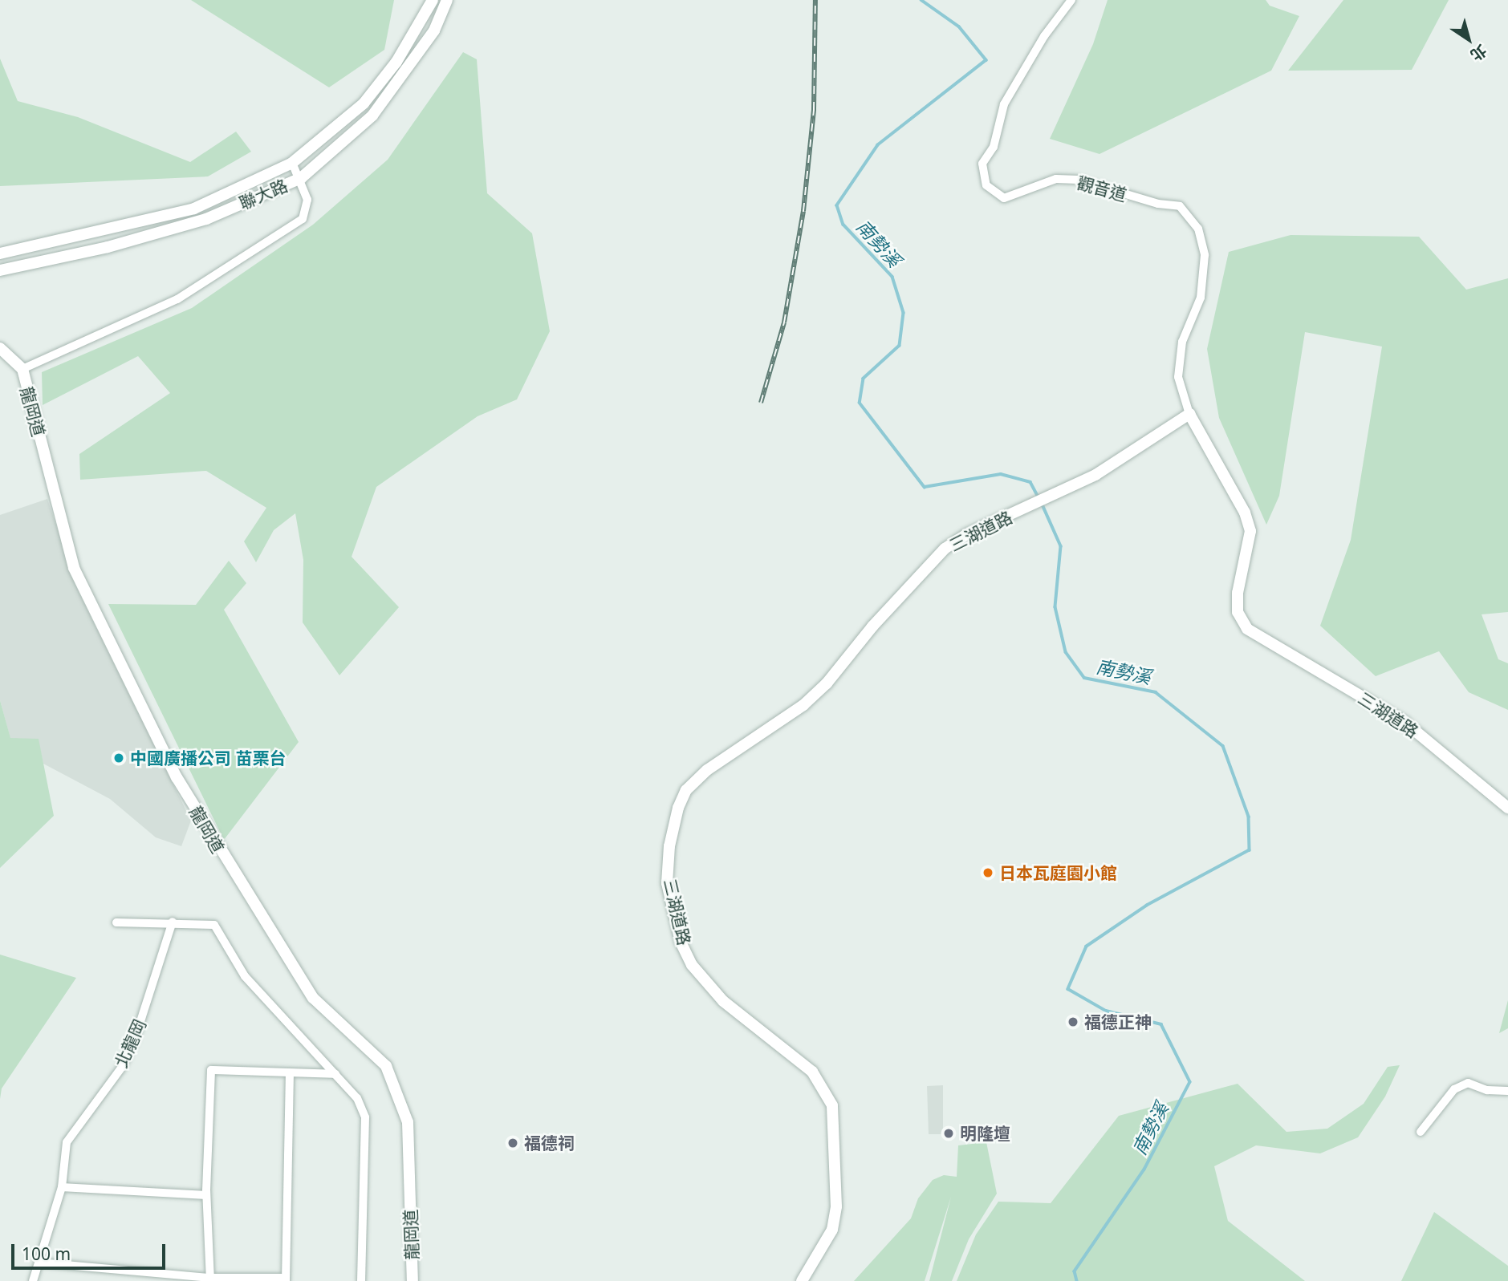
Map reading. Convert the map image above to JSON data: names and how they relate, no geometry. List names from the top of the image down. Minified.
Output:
{"streets":{"street":["觀音道","聯大路","龍岡道","三湖道路","北龍岡"]},"crossings":[["觀音道","三湖道路"]],"water":["南勢溪"],"places":["中國廣播公司 苗栗台","日本瓦庭園小館","福德正神","明隆壇","福德祠"],"scale_bar":"100 m","north":"bottom right"}
